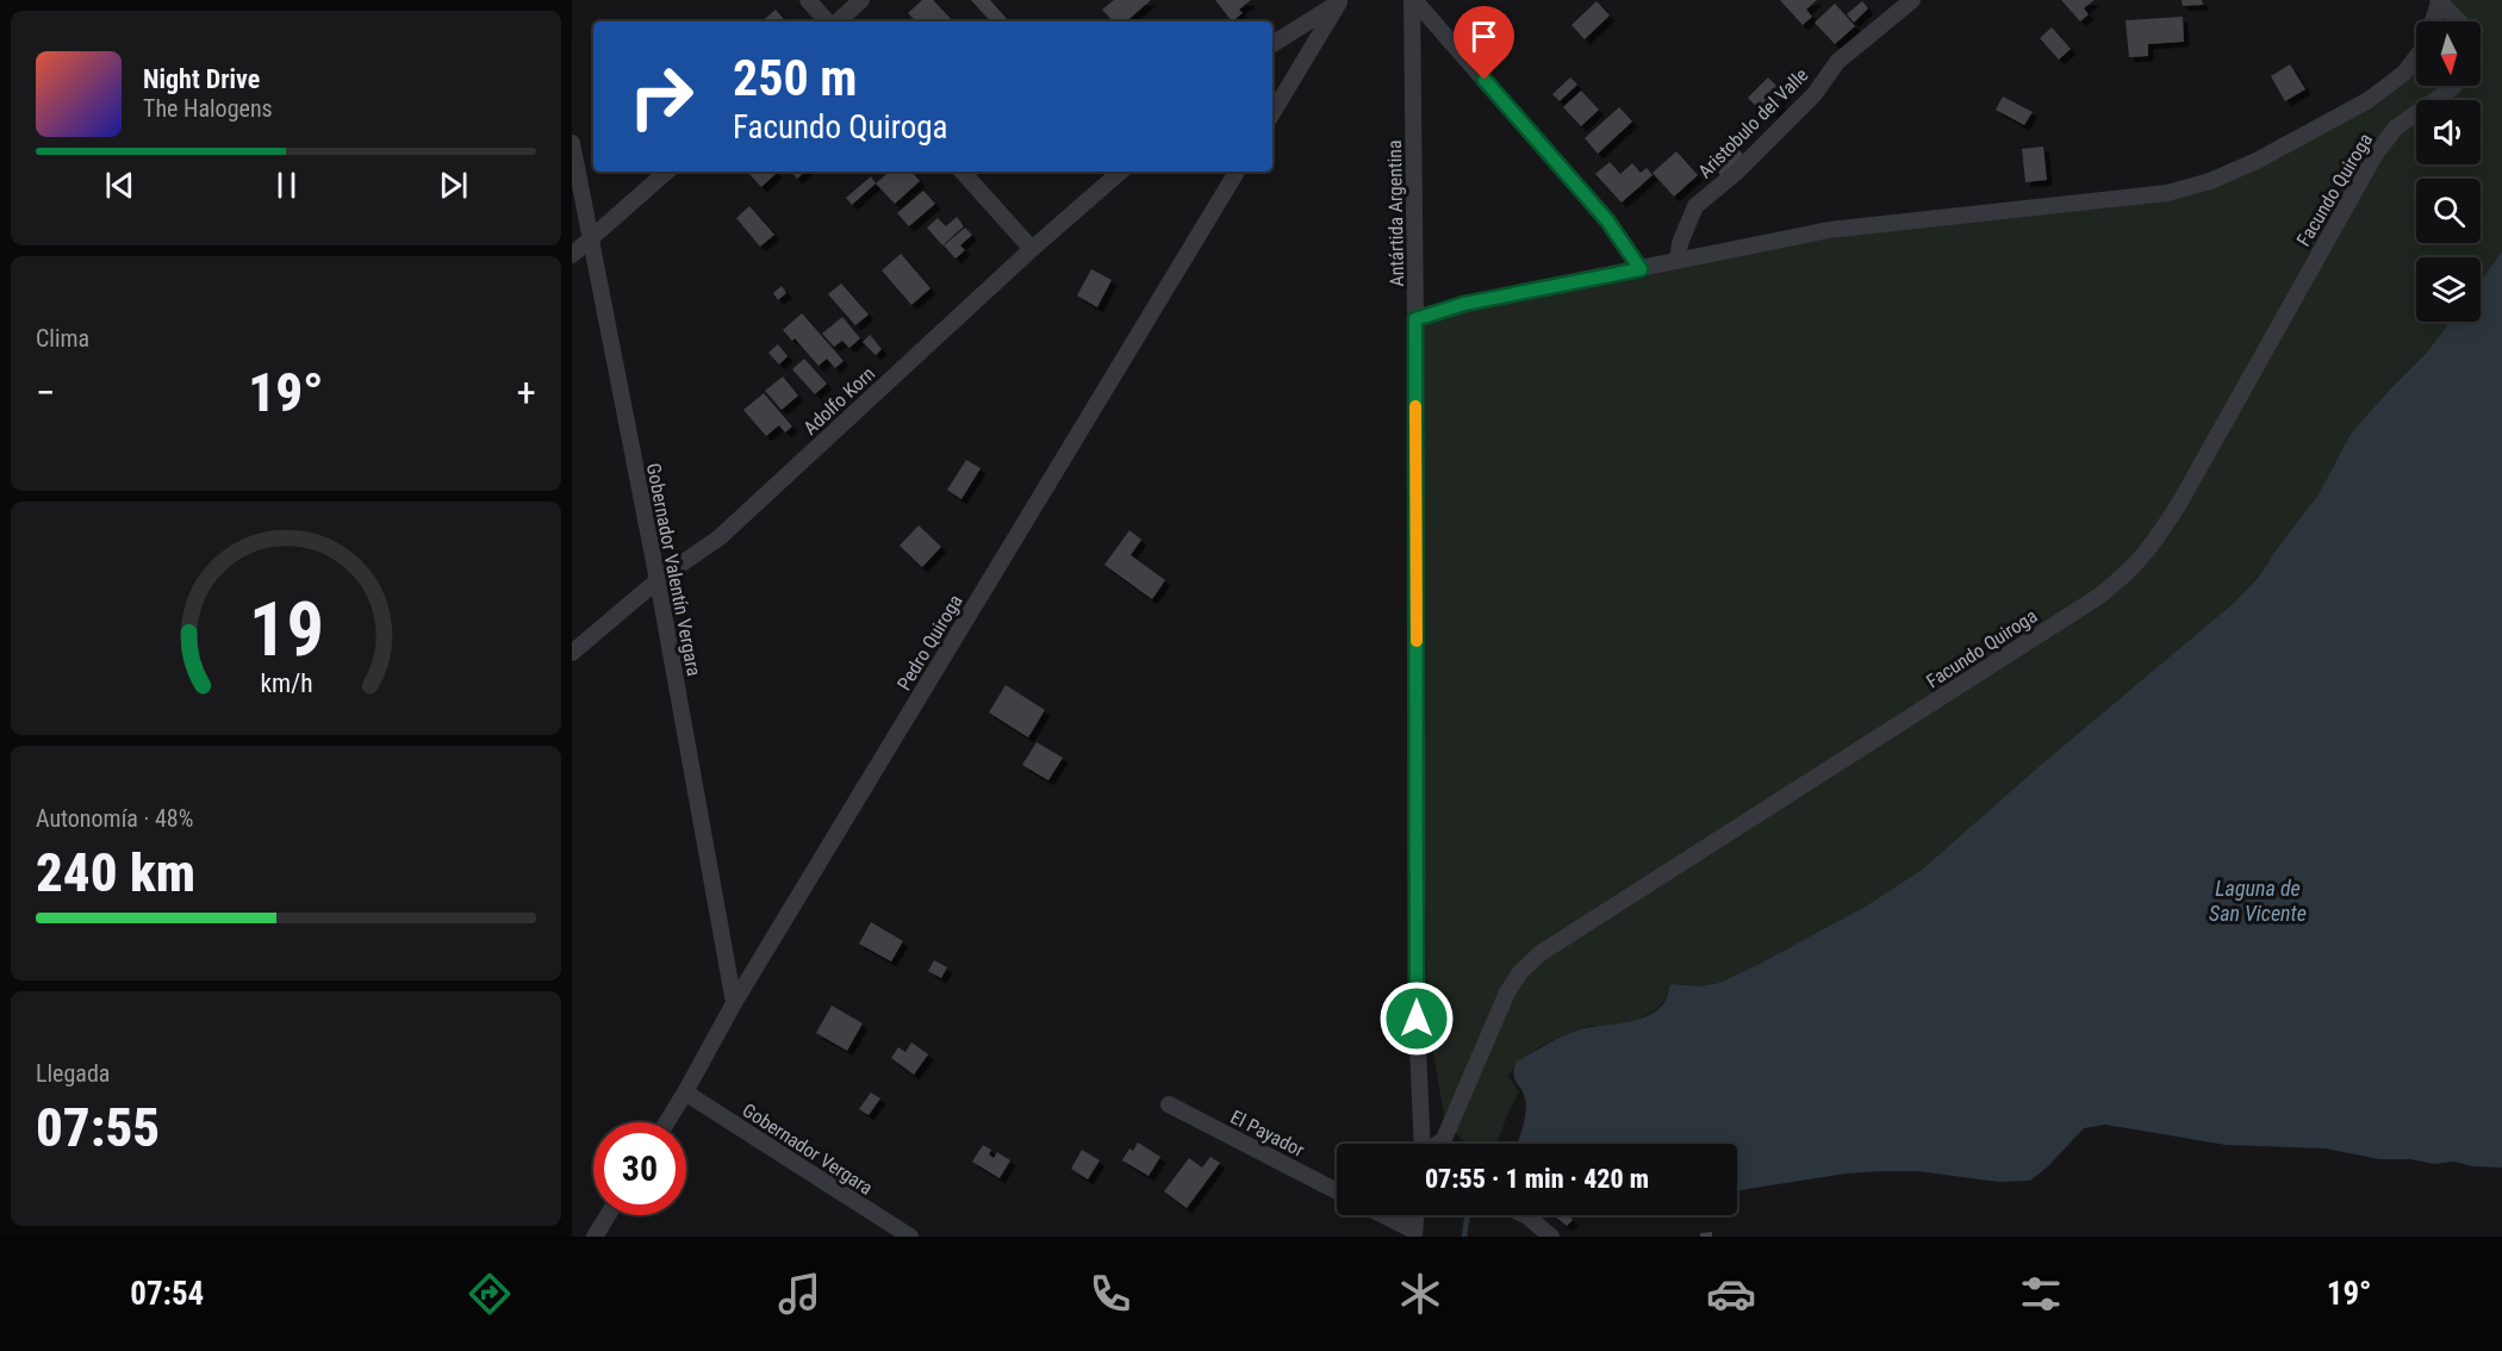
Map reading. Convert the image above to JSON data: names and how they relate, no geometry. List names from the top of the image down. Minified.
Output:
{"streets":{"street":["Aristobulo del Valle","Facundo Quiroga","Antártida Argentina","Adolfo Korn","Gobernador Valentín Vergara","Pedro Quiroga","El Payador","Gobernador Vergara"]},"crossings":[["Aristobulo del Valle","Facundo Quiroga"],["Facundo Quiroga","Antártida Argentina"],["Adolfo Korn","Gobernador Valentín Vergara"],["Gobernador Valentín Vergara","Pedro Quiroga"],["Pedro Quiroga","Gobernador Vergara"]],"water":["Laguna de San Vicente"],"north":"bottom","page":{"turn":["250 m","Facundo Quiroga"],"song":["Night Drive","The Halogens"],"tile":["Clima",["Autonomía · 48%","240 km"],["Llegada","07:55"]],"heat":["−","19°","+"],"limit":"30","trip":"07:55 · 1 min · 420 m","tabs":["07:54","19°"],"gauge":["19","km/h"]}}
